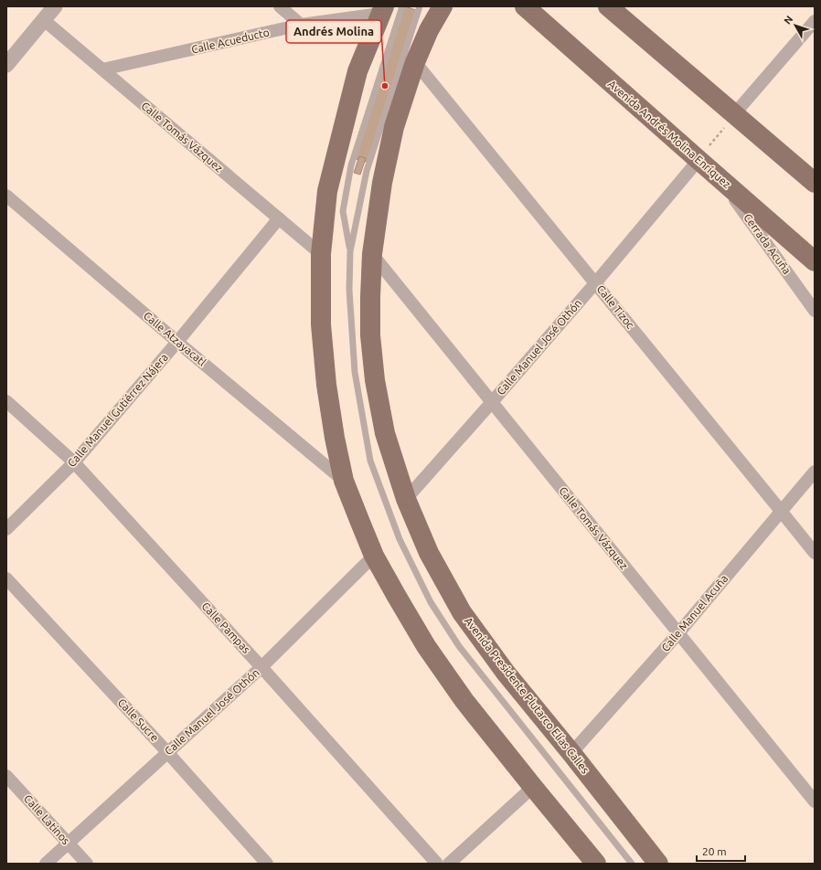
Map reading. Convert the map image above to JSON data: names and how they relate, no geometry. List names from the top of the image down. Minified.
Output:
{"streets":{"main road":["Avenida Andrés Molina Enríquez","Avenida Presidente Plutarco Elías Calles"],"street":["Calle Acueducto","Calle Tomás Vázquez","Cerrada Acuña","Calle Tizoc","Calle Atzayacatl","Calle Manuel José Othón","Calle Manuel Gutiérrez Nájera","Calle Manuel Acuña","Calle Pampas","Calle Sucre","Calle Latinos"]},"crossings":[["Calle Acueducto","Calle Tomás Vázquez"],["Avenida Andrés Molina Enríquez","Cerrada Acuña"],["Avenida Andrés Molina Enríquez","Calle Manuel José Othón"],["Calle Tomás Vázquez","Calle Manuel José Othón"],["Calle Tomás Vázquez","Calle Manuel Gutiérrez Nájera"],["Calle Tomás Vázquez","Calle Manuel Acuña"],["Calle Tomás Vázquez","Avenida Presidente Plutarco Elías Calles"],["Calle Tizoc","Calle Manuel José Othón"],["Calle Tizoc","Calle Manuel Acuña"],["Calle Tizoc","Avenida Presidente Plutarco Elías Calles"],["Calle Atzayacatl","Calle Manuel Gutiérrez Nájera"],["Calle Manuel José Othón","Calle Pampas"],["Calle Manuel José Othón","Avenida Presidente Plutarco Elías Calles"],["Calle Manuel José Othón","Calle Sucre"],["Calle Manuel José Othón","Calle Latinos"],["Calle Manuel Gutiérrez Nájera","Calle Pampas"],["Calle Manuel Acuña","Avenida Presidente Plutarco Elías Calles"]],"places":["Andrés Molina"],"scale_bar":"20 m","north":"top left"}
